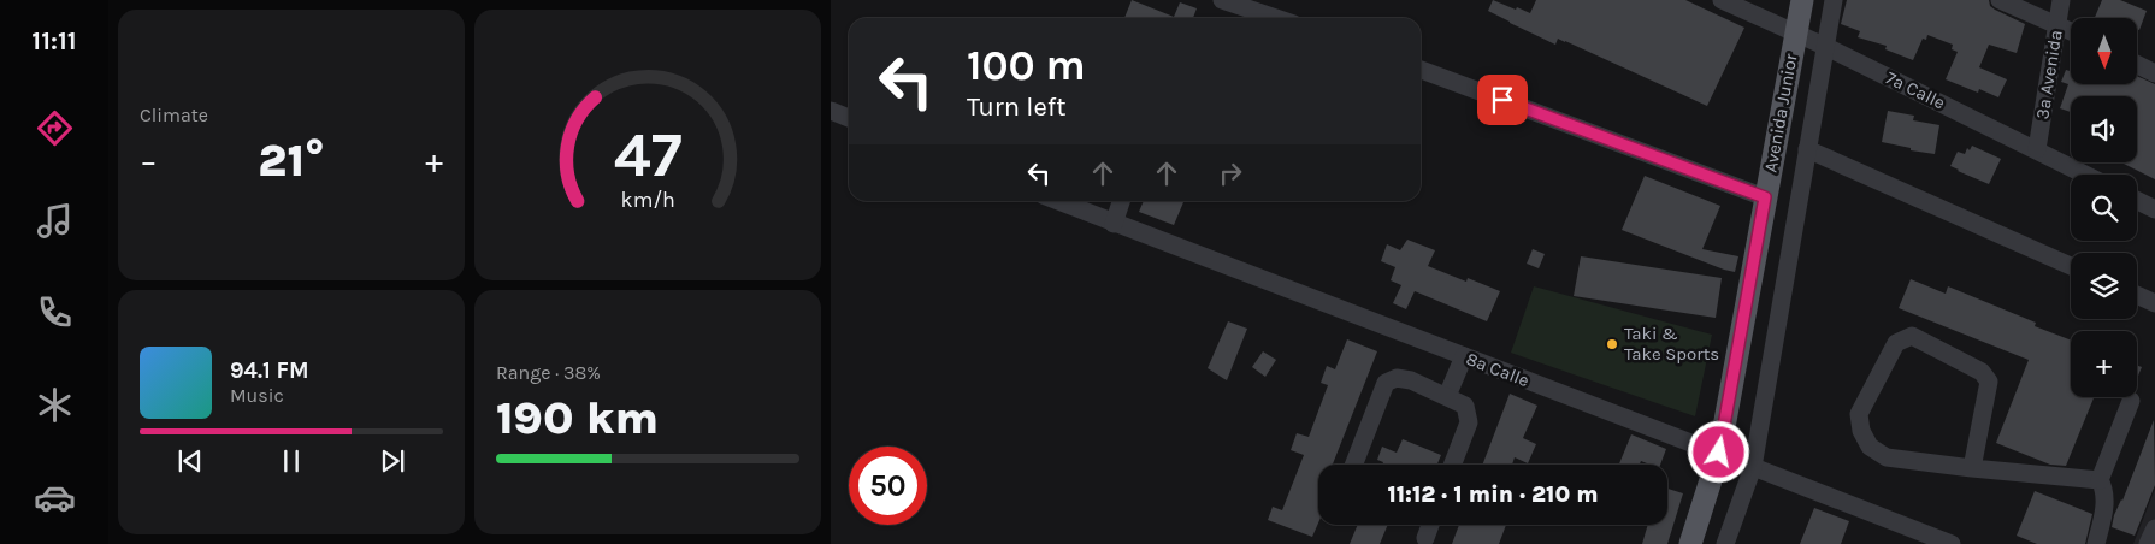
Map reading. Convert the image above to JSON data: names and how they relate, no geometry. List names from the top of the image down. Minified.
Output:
{"streets":{"main road":["Avenida Junior"],"street":["3a Avenida","7a Calle","8a Calle"]},"crossings":[["3a Avenida","7a Calle"],["7a Calle","Avenida Junior"],["Avenida Junior","8a Calle"]],"places":["Taki & Take Sports"],"north":"bottom","page":{"tabs":"11:11","tile":["Climate",["Range · 38%","190 km"]],"map_buttons":"+","turn":["100 m","Turn left"],"heat":["−","21°","+"],"song":["94.1 FM","Music"],"limit":"50","trip":"11:12 · 1 min · 210 m","gauge":["47","km/h"]}}
